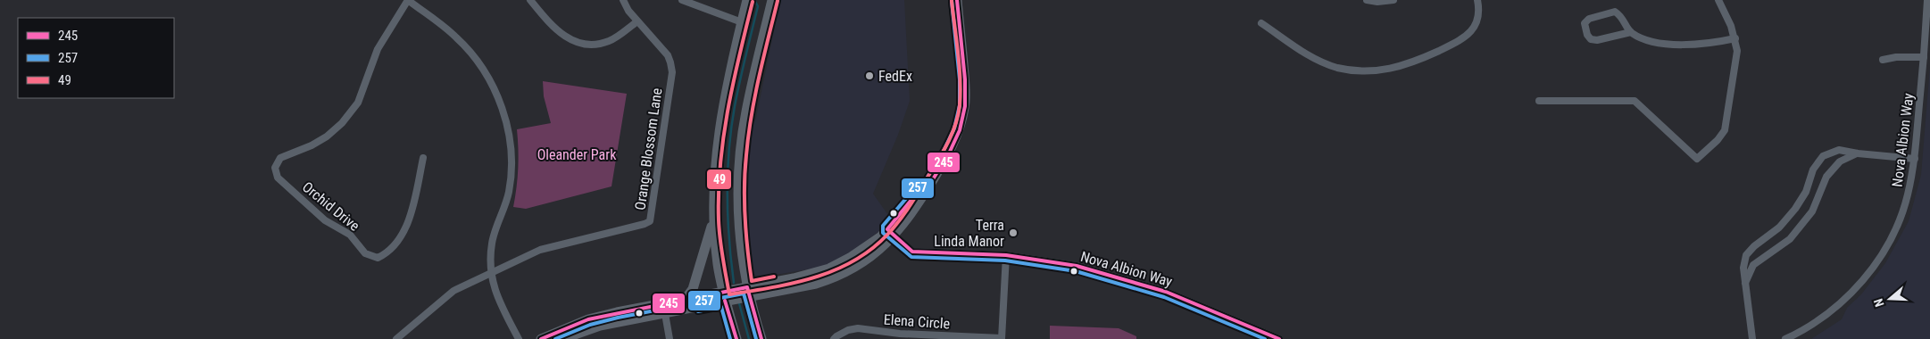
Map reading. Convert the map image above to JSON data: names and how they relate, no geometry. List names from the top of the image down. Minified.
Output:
{"streets":{"street":["Nova Albion Way","Orange Blossom Lane","Orchid Drive","Elena Circle"]},"parks":["Oleander Park"],"places":["FedEx","Terra Linda Manor"],"lines":["transit line 245","transit line 257","transit line 49"],"legend":["245","257","49"],"north":"left"}
